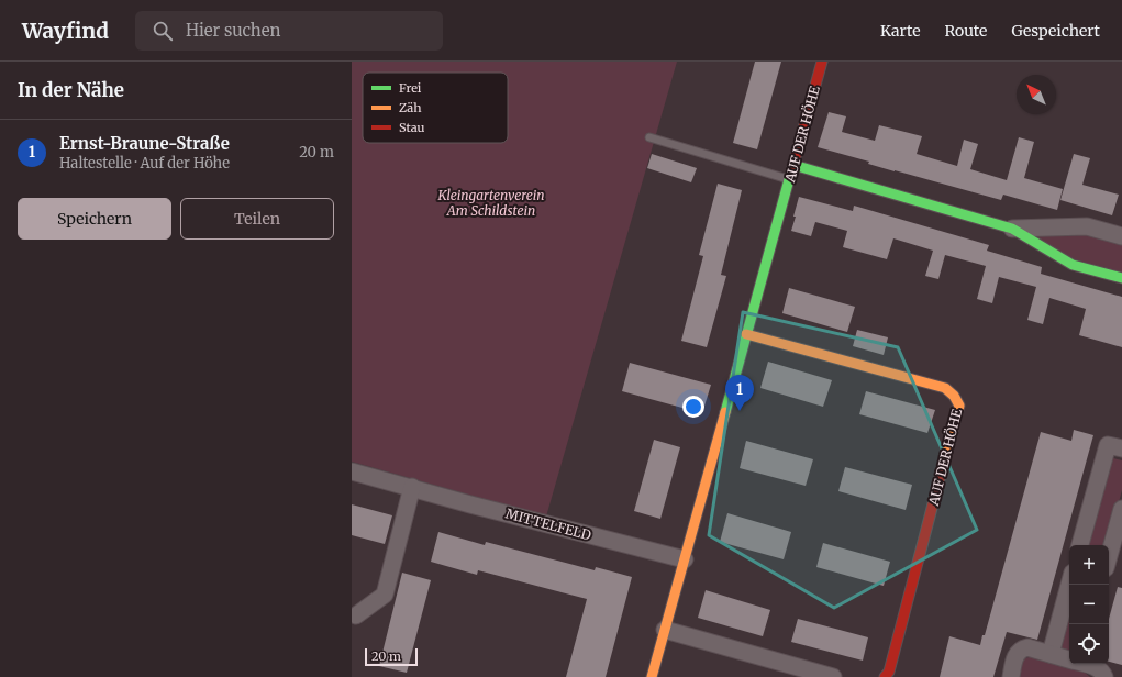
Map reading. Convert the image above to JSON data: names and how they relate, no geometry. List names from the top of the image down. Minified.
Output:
{"streets":{"street":["AUF DER HÖHE","MITTELFELD"]},"crossings":[["AUF DER HÖHE","MITTELFELD"]],"parks":["Kleingartenverein Am Schildstein"],"legend":["Frei","Zäh","Stau"],"scale_bar":"20 m","north":"top left","page":{"header":"Wayfind","search":"Hier suchen","nav":["Karte","Route","Gespeichert"],"heading":"In der Nähe","list":[{"mark":"1","name":"Ernst-Braune-Straße","note":"Haltestelle · Auf der Höhe","value":"20 m"}],"buttons":["Speichern","Teilen"],"pins":"1","map_buttons":["+","−"],"scale":"20 m"}}
